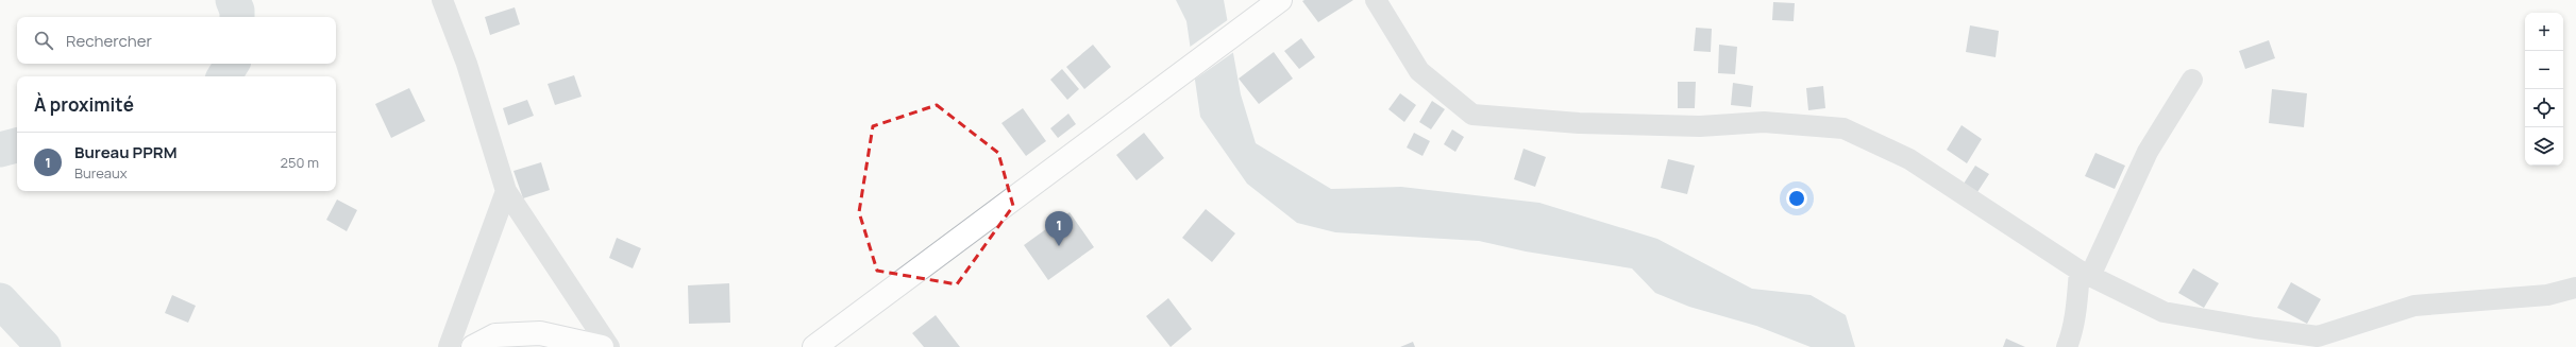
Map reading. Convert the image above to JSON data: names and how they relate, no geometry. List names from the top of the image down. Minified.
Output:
{"page":{"map_buttons":["+","−"],"search":"Rechercher","heading":"À proximité","list":[{"mark":"1","name":"Bureau PPRM","note":"Bureaux","value":"250 m"}],"pins":"1"}}
